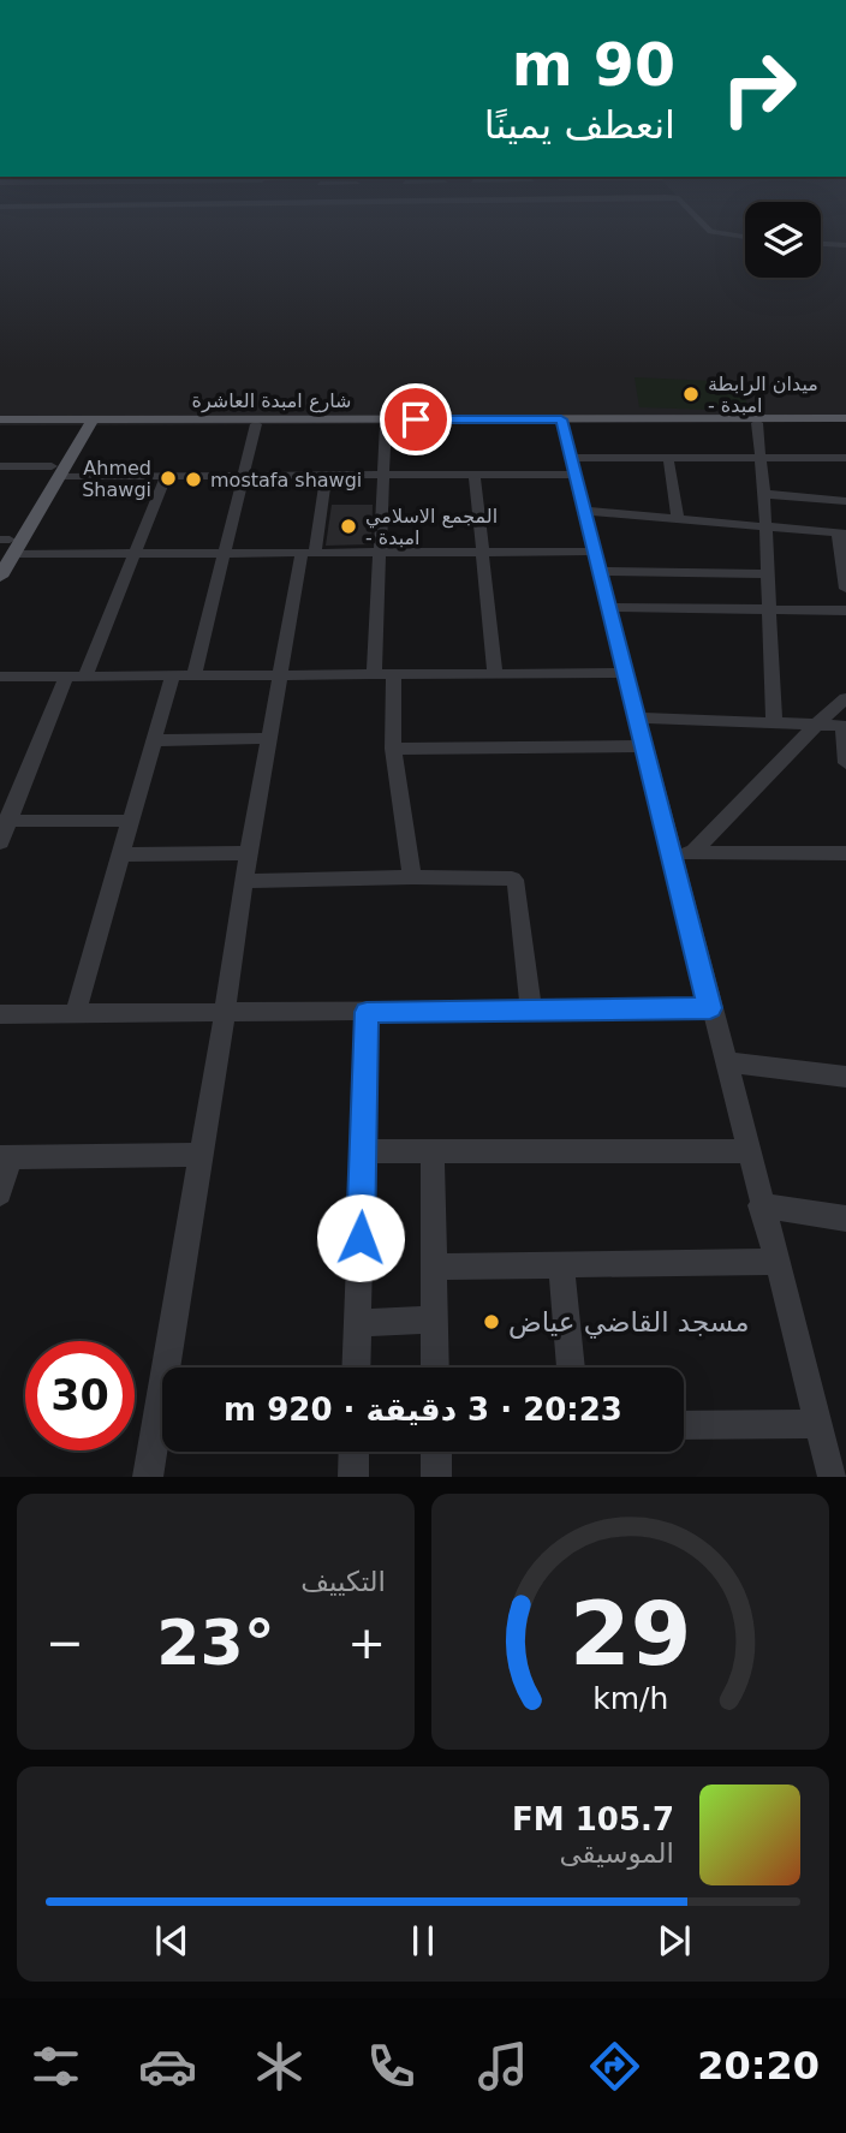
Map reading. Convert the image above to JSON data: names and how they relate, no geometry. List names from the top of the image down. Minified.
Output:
{"streets":{"main road":["شارع امبدة العاشرة"]},"places":["ميدان الرابطة - امبدة","Ahmed Shawgi","mostafa shawgi","المجمع الاسلامي - امبدة","مسجد القاضي عياض"],"page":{"turn":["90 m","انعطف يمينًا"],"limit":"30","trip":"20:23 · 3 دقيقة · 920 m","tile":"التكييف","heat":["−","23°","+"],"song":["105.7 FM","الموسيقى"],"tabs":"20:20","gauge":["29","km/h"]}}
